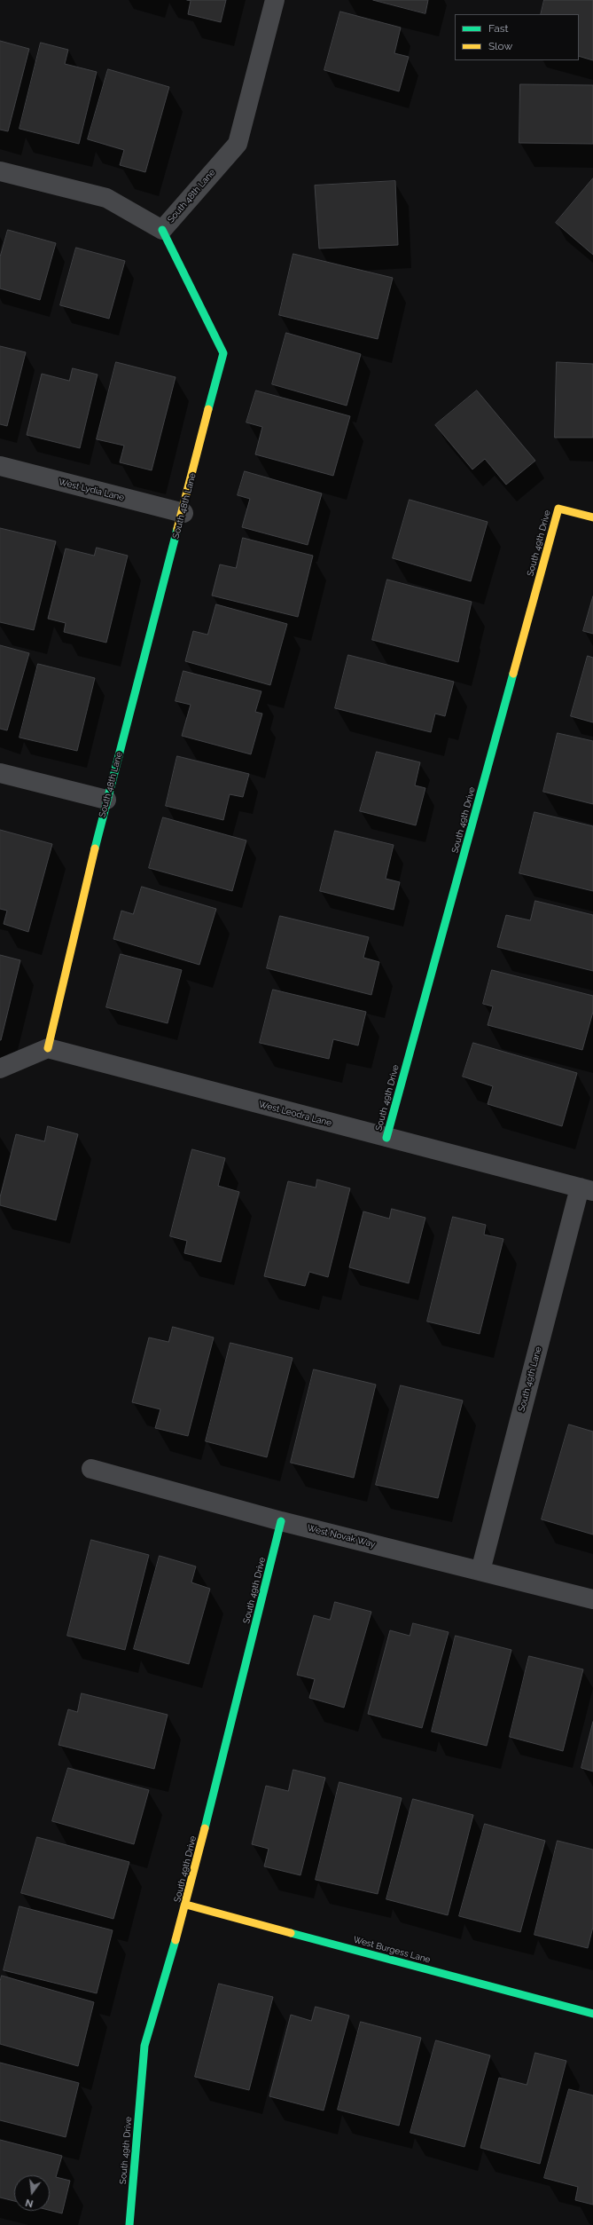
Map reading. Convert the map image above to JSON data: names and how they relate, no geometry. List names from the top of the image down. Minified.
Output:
{"streets":{"street":["South 48th Lane","West Lydia Lane","South 49th Drive","West Leodra Lane","South 49th Lane","West Novak Way","West Burgess Lane"]},"crossings":[["South 48th Lane","West Lydia Lane"],["South 48th Lane","West Leodra Lane"],["South 49th Drive","West Leodra Lane"],["South 49th Drive","West Novak Way"],["South 49th Drive","West Burgess Lane"],["West Leodra Lane","South 49th Lane"],["South 49th Lane","West Novak Way"]],"legend":["Fast","Slow"],"north":"bottom"}
